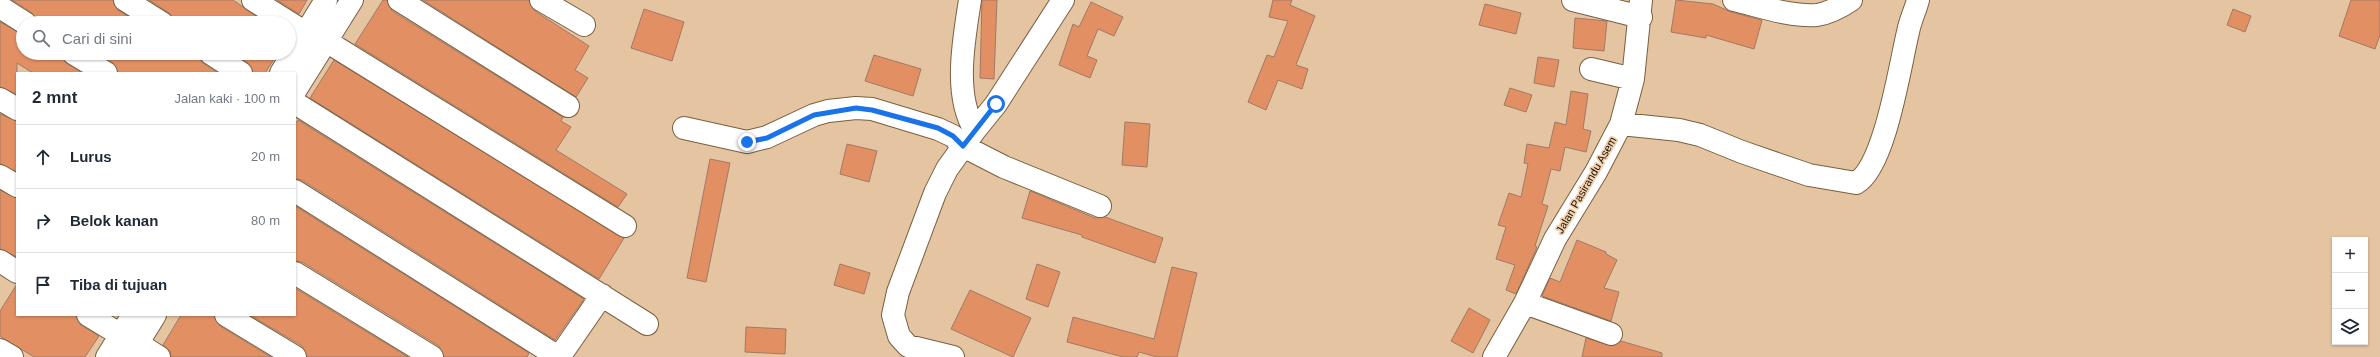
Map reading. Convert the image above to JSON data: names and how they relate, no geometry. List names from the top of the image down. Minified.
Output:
{"streets":{"street":["Jalan Pasirandu Asem"]},"page":{"search":"Cari di sini","heading":["2 mnt","Jalan kaki · 100 m"],"list":[["Lurus","20 m"],["Belok kanan","80 m"],"Tiba di tujuan"],"map_buttons":["+","−"]}}
